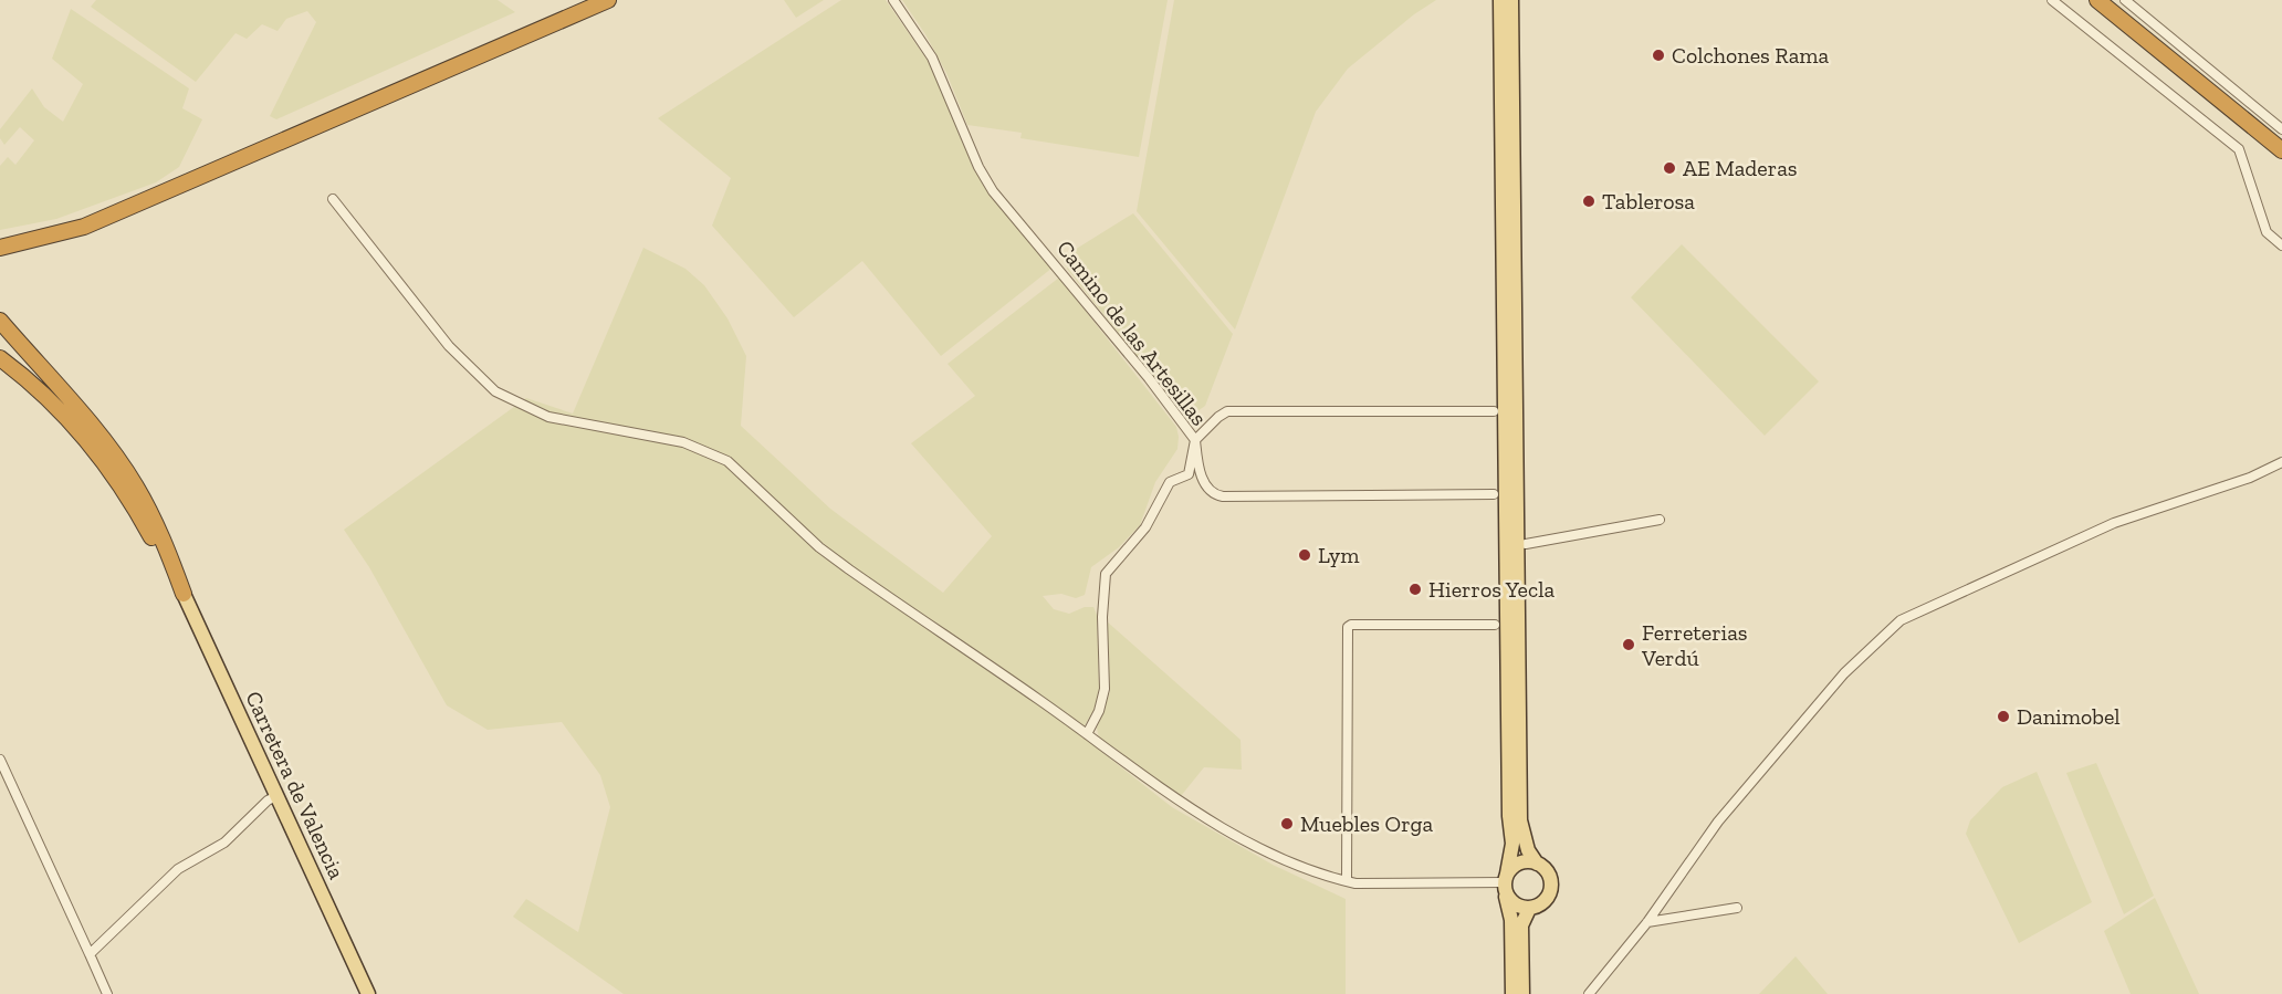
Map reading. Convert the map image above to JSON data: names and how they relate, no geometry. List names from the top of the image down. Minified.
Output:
{"streets":{"main road":["Carretera de Valencia"],"street":["Camino de las Artesillas"]},"places":["Colchones Rama","AE Maderas","Tablerosa","Lym","Hierros Yecla","Ferreterias Verdú","Danimobel","Muebles Orga"]}
